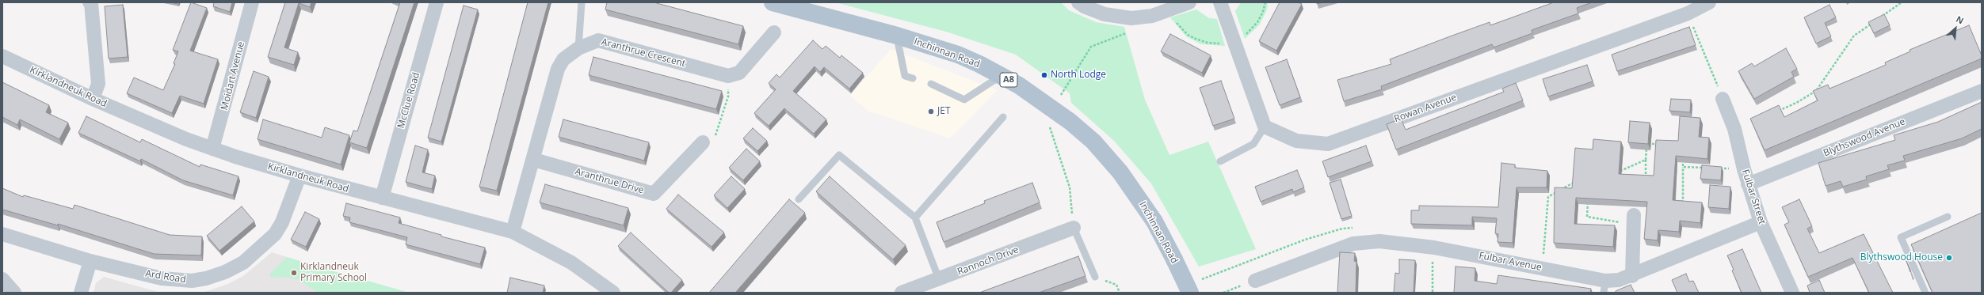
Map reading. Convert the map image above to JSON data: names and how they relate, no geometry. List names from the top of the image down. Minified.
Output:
{"streets":{"main road":["Inchinnan Road","A8"],"street":["Aranthrue Crescent","Moidart Avenue","Kirklandneuk Road","McClue Road","Rowan Avenue","Blythswood Avenue","Aranthrue Drive","Fulbar Street","Rannoch Drive","Fulbar Avenue","Ard Road"]},"crossings":[["Aranthrue Crescent","Kirklandneuk Road"],["Aranthrue Crescent","Aranthrue Drive"],["Moidart Avenue","Kirklandneuk Road"],["Kirklandneuk Road","McClue Road"],["Kirklandneuk Road","Ard Road"],["Blythswood Avenue","Fulbar Street"],["Fulbar Street","Fulbar Avenue"]],"places":["North Lodge","JET","Blythswood House","Kirklandneuk Primary School"],"north":"top right"}
